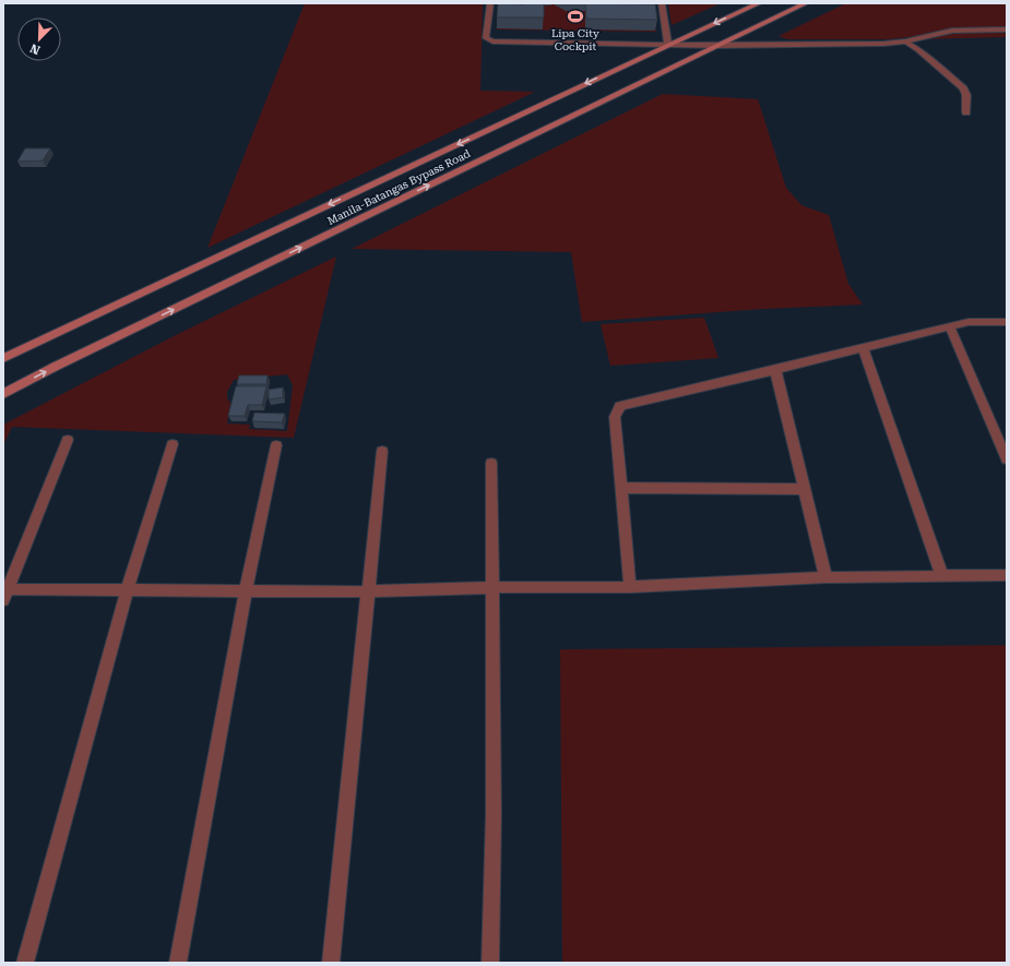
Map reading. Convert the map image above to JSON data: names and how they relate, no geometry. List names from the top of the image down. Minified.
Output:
{"streets":{"main road":["Manila-Batangas Bypass Road"]},"places":{"sports":["Lipa City Cockpit"]},"north":"bottom left"}
